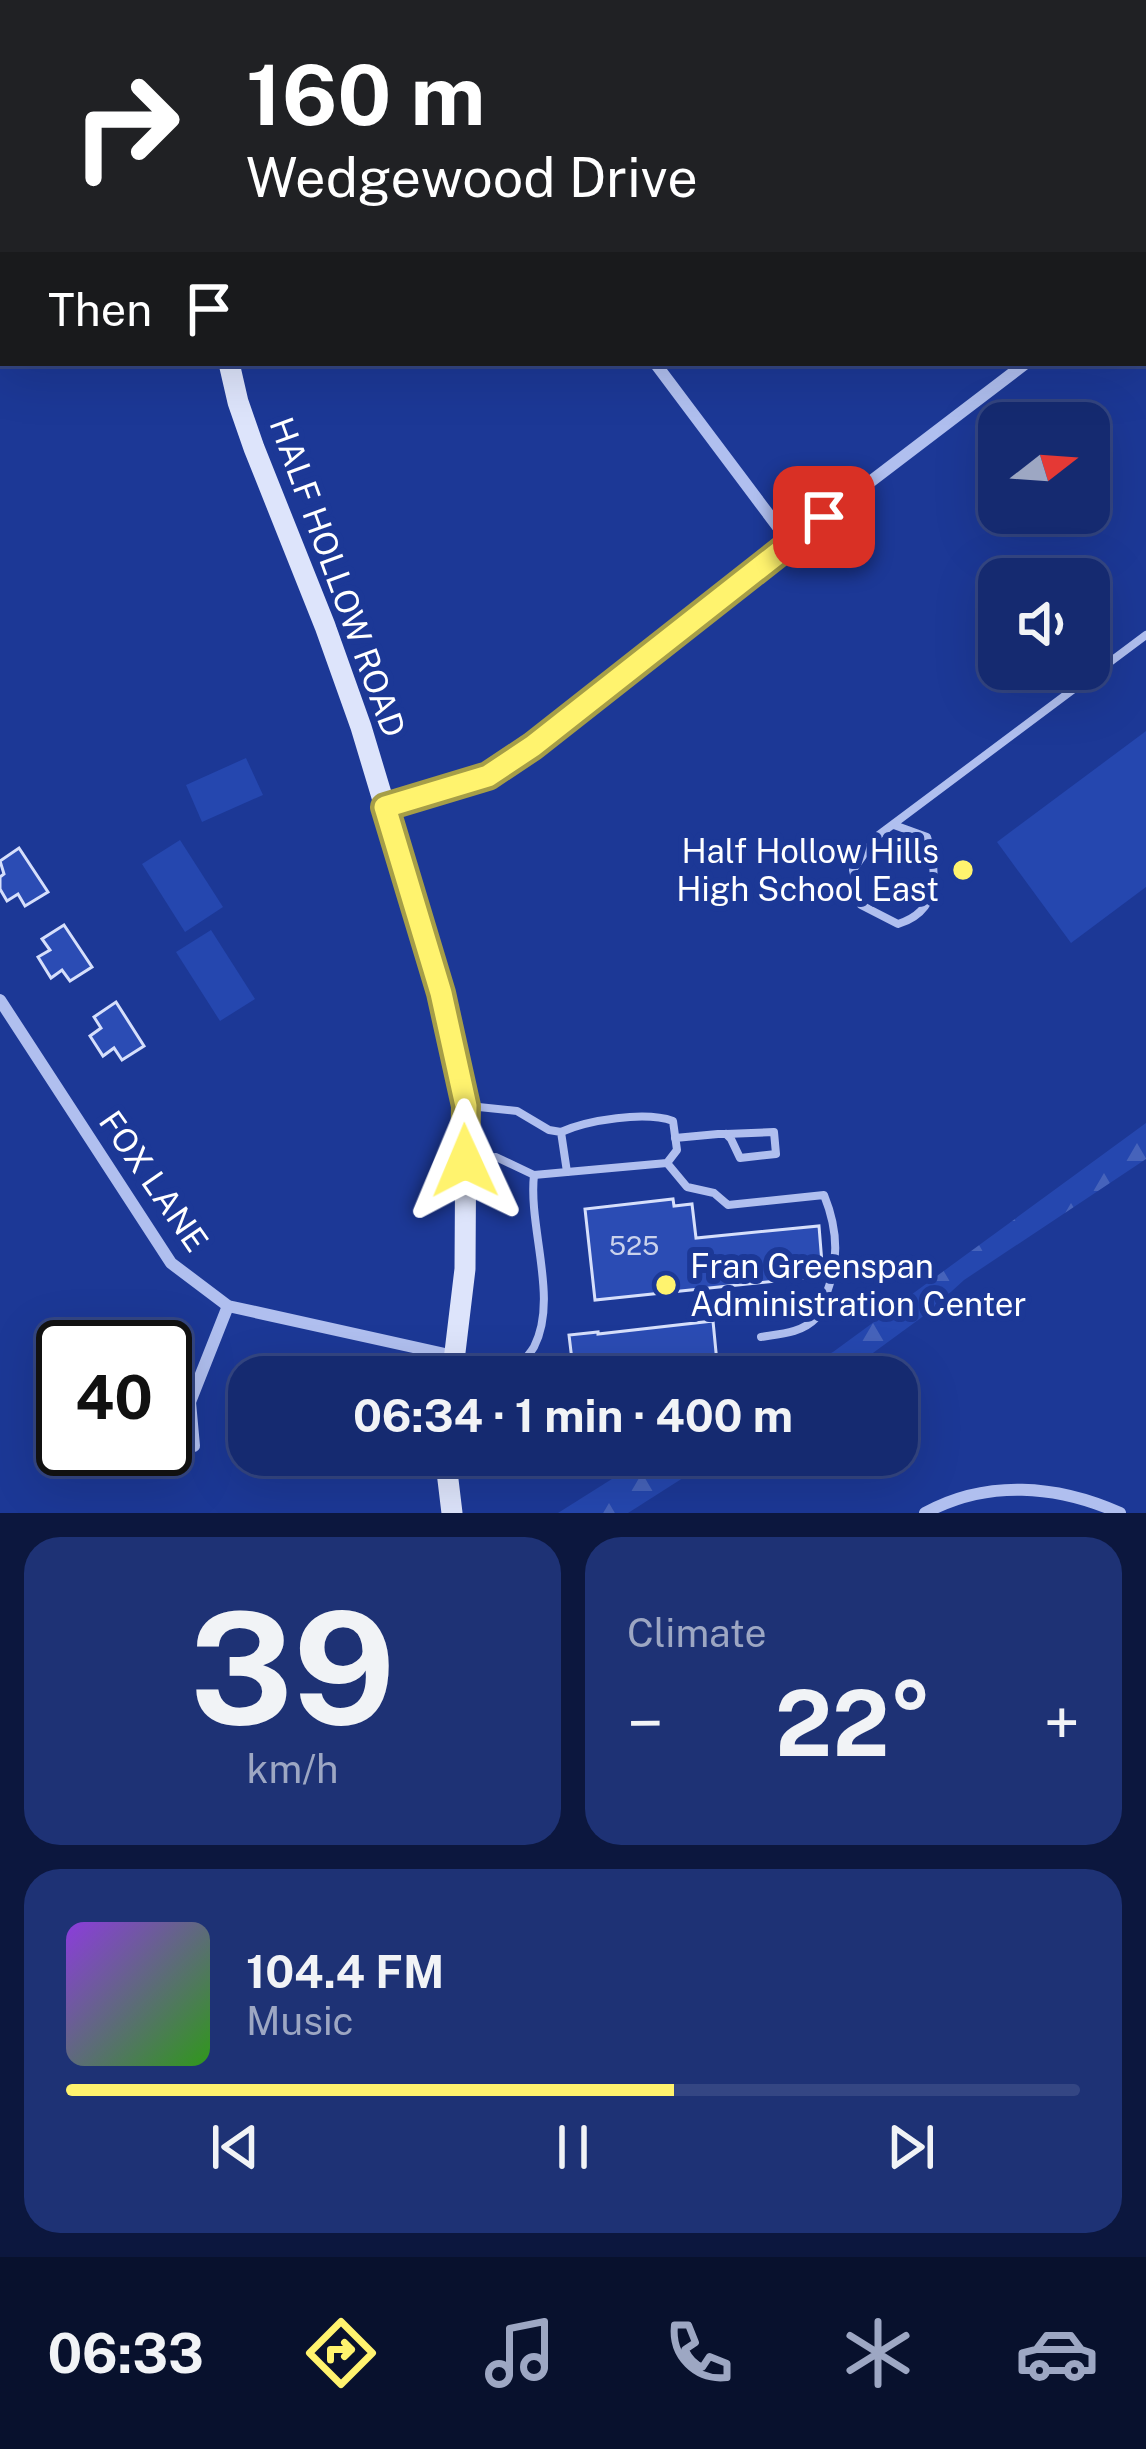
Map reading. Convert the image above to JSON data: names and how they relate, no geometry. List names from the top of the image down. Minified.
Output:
{"streets":{"street":["HALF HOLLOW ROAD","FOX LANE"]},"places":["Half Hollow Hills High School East","Fran Greenspan Administration Center"],"house_numbers":["525"],"north":"right","page":{"turn":["160 m","Wedgewood Drive"],"then":"Then","limit":"40","trip":"06:34 · 1 min · 400 m","tile":[["39","km/h"],"Climate"],"heat":["−","22°","+"],"song":["104.4 FM","Music"],"tabs":"06:33"}}
